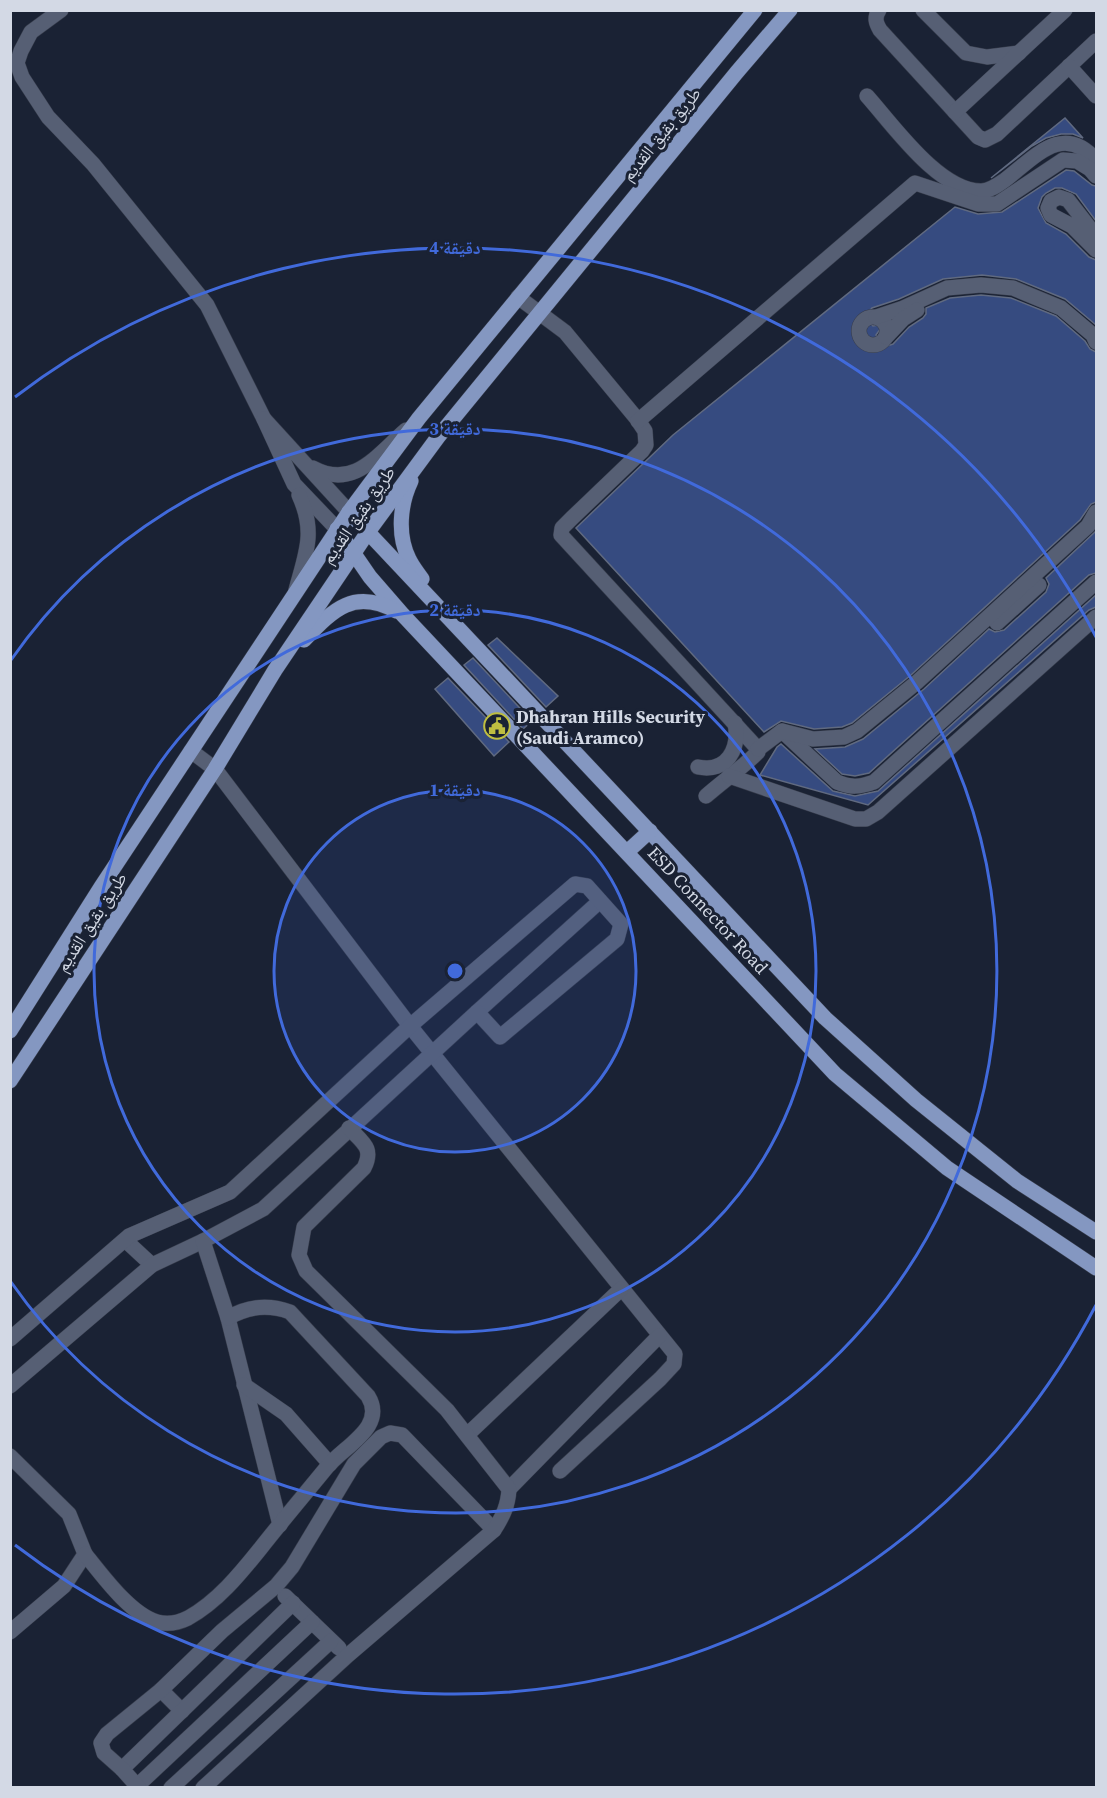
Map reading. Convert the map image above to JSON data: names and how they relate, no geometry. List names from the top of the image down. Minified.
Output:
{"streets":{"main road":["طريق بقيق القديم","ESD Connector Road"]},"crossings":[["طريق بقيق القديم","ESD Connector Road"]],"places":{"public building":["Dhahran Hills Security (Saudi Aramco)"]},"rings":["4 دقيقة","3 دقيقة","2 دقيقة","1 دقيقة"]}
